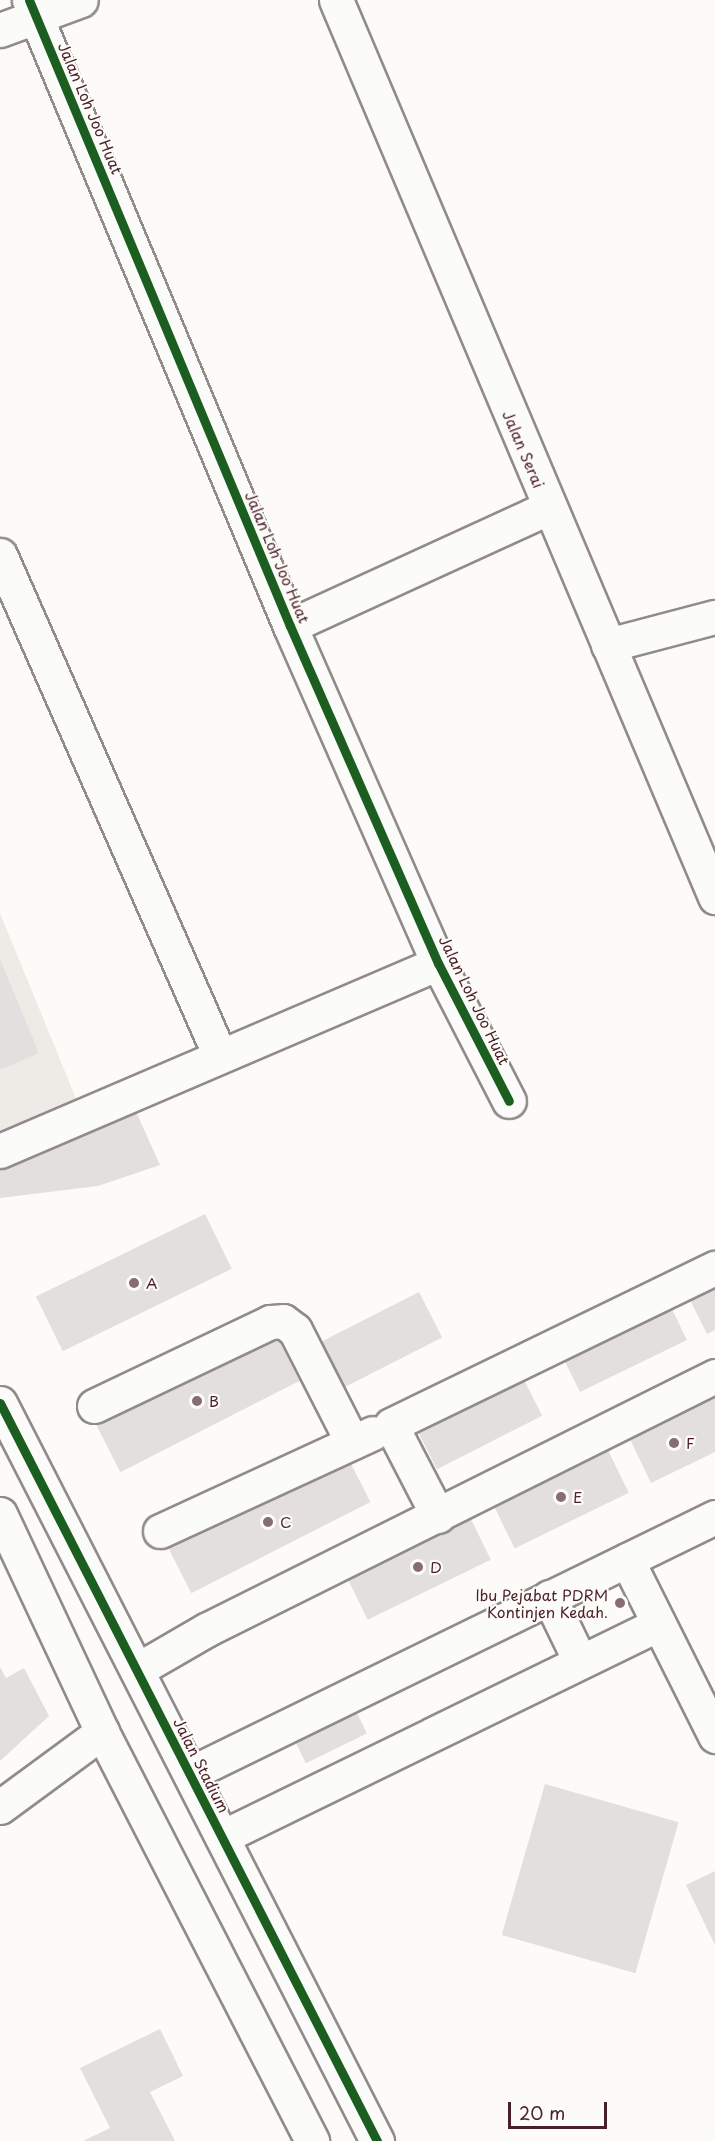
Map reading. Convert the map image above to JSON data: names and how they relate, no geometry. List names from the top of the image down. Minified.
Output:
{"streets":{"street":["Jalan Loh Joo Huat","Jalan Serai","Jalan Stadium"]},"places":["A","B","F","E","C","D","Ibu Pejabat PDRM Kontinjen Kedah."],"scale_bar":"20 m"}
